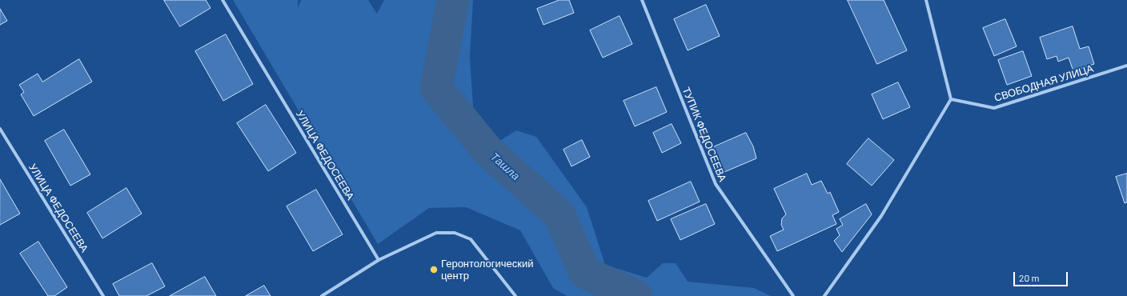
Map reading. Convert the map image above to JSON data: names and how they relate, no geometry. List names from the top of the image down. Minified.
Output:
{"streets":{"street":["СВОБОДНАЯ УЛИЦА","ТУПИК ФЕДОСЕЕВА","УЛИЦА ФЕДОСЕЕВА"]},"water":["Ташла"],"places":["Геронтологический центр"],"scale_bar":"20 m"}
